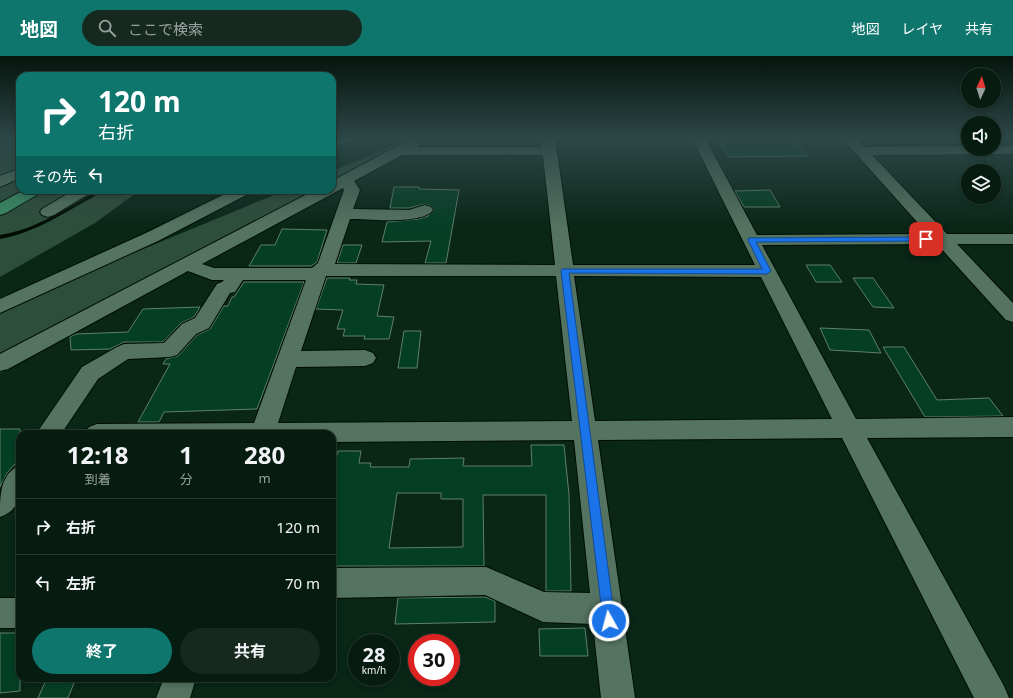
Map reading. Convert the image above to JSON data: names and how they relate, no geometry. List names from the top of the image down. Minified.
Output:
{"north":"top","page":{"header":"地図","search":"ここで検索","nav":["地図","レイヤ","共有"],"turn":["120 m","右折"],"then":"その先","eta":["12:18","到着","1","分","280","m"],"list":[{"name":"右折","value":"120 m"},{"name":"左折","value":"70 m"}],"buttons":["終了","共有"],"speed":"28 km/h","limit":"30"}}
